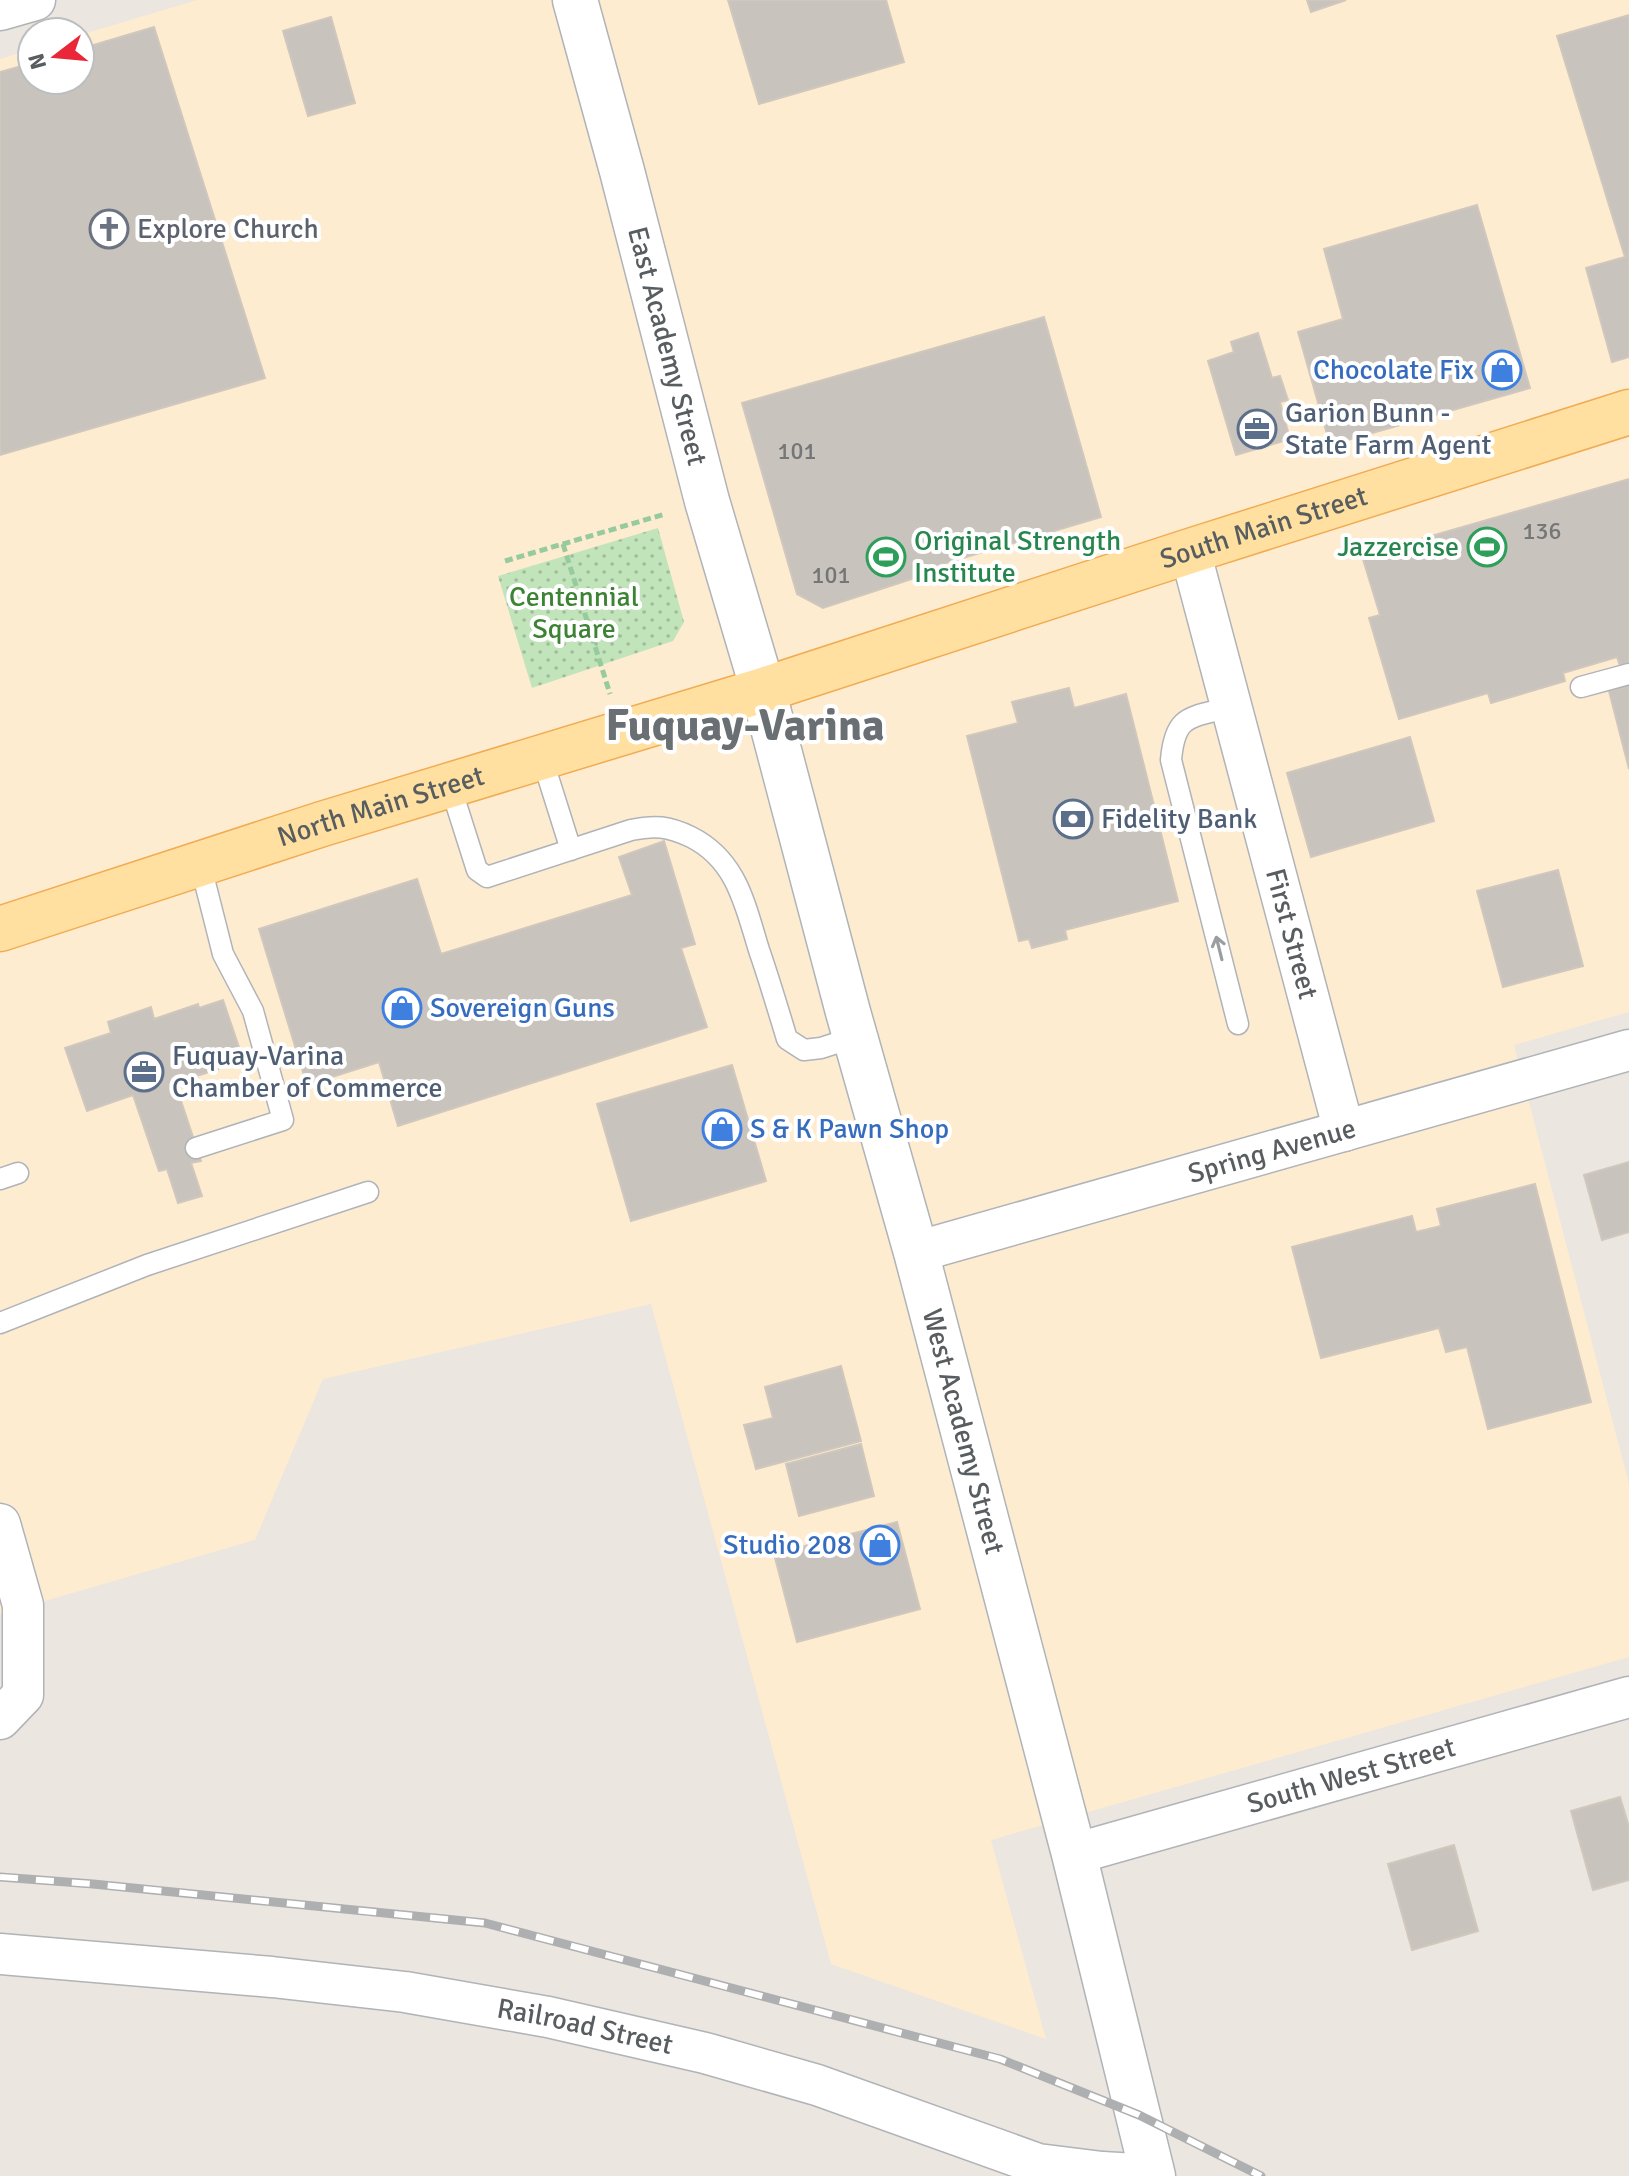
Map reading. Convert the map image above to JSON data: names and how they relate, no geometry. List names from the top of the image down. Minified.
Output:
{"streets":{"main road":["East Academy Street","South Main Street","North Main Street","West Academy Street"],"street":["First Street","Spring Avenue","South West Street","Railroad Street"]},"crossings":[["East Academy Street","South Main Street"],["East Academy Street","North Main Street"],["East Academy Street","West Academy Street"],["South Main Street","North Main Street"],["South Main Street","First Street"],["South Main Street","West Academy Street"],["North Main Street","West Academy Street"],["First Street","Spring Avenue"],["Spring Avenue","West Academy Street"],["West Academy Street","South West Street"],["West Academy Street","Railroad Street"]],"districts":["Fuquay-Varina"],"parks":["Centennial Square"],"places":{"church":["Explore Church"],"shop":["Chocolate Fix","Sovereign Guns","S & K Pawn Shop","Studio 208"],"office":["Garion Bunn - State Farm Agent","Fuquay-Varina Chamber of Commerce"],"sports":["Jazzercise","Original Strength Institute"],"bank":["Fidelity Bank"]},"house_numbers":["101","136","101"],"north":"left"}
